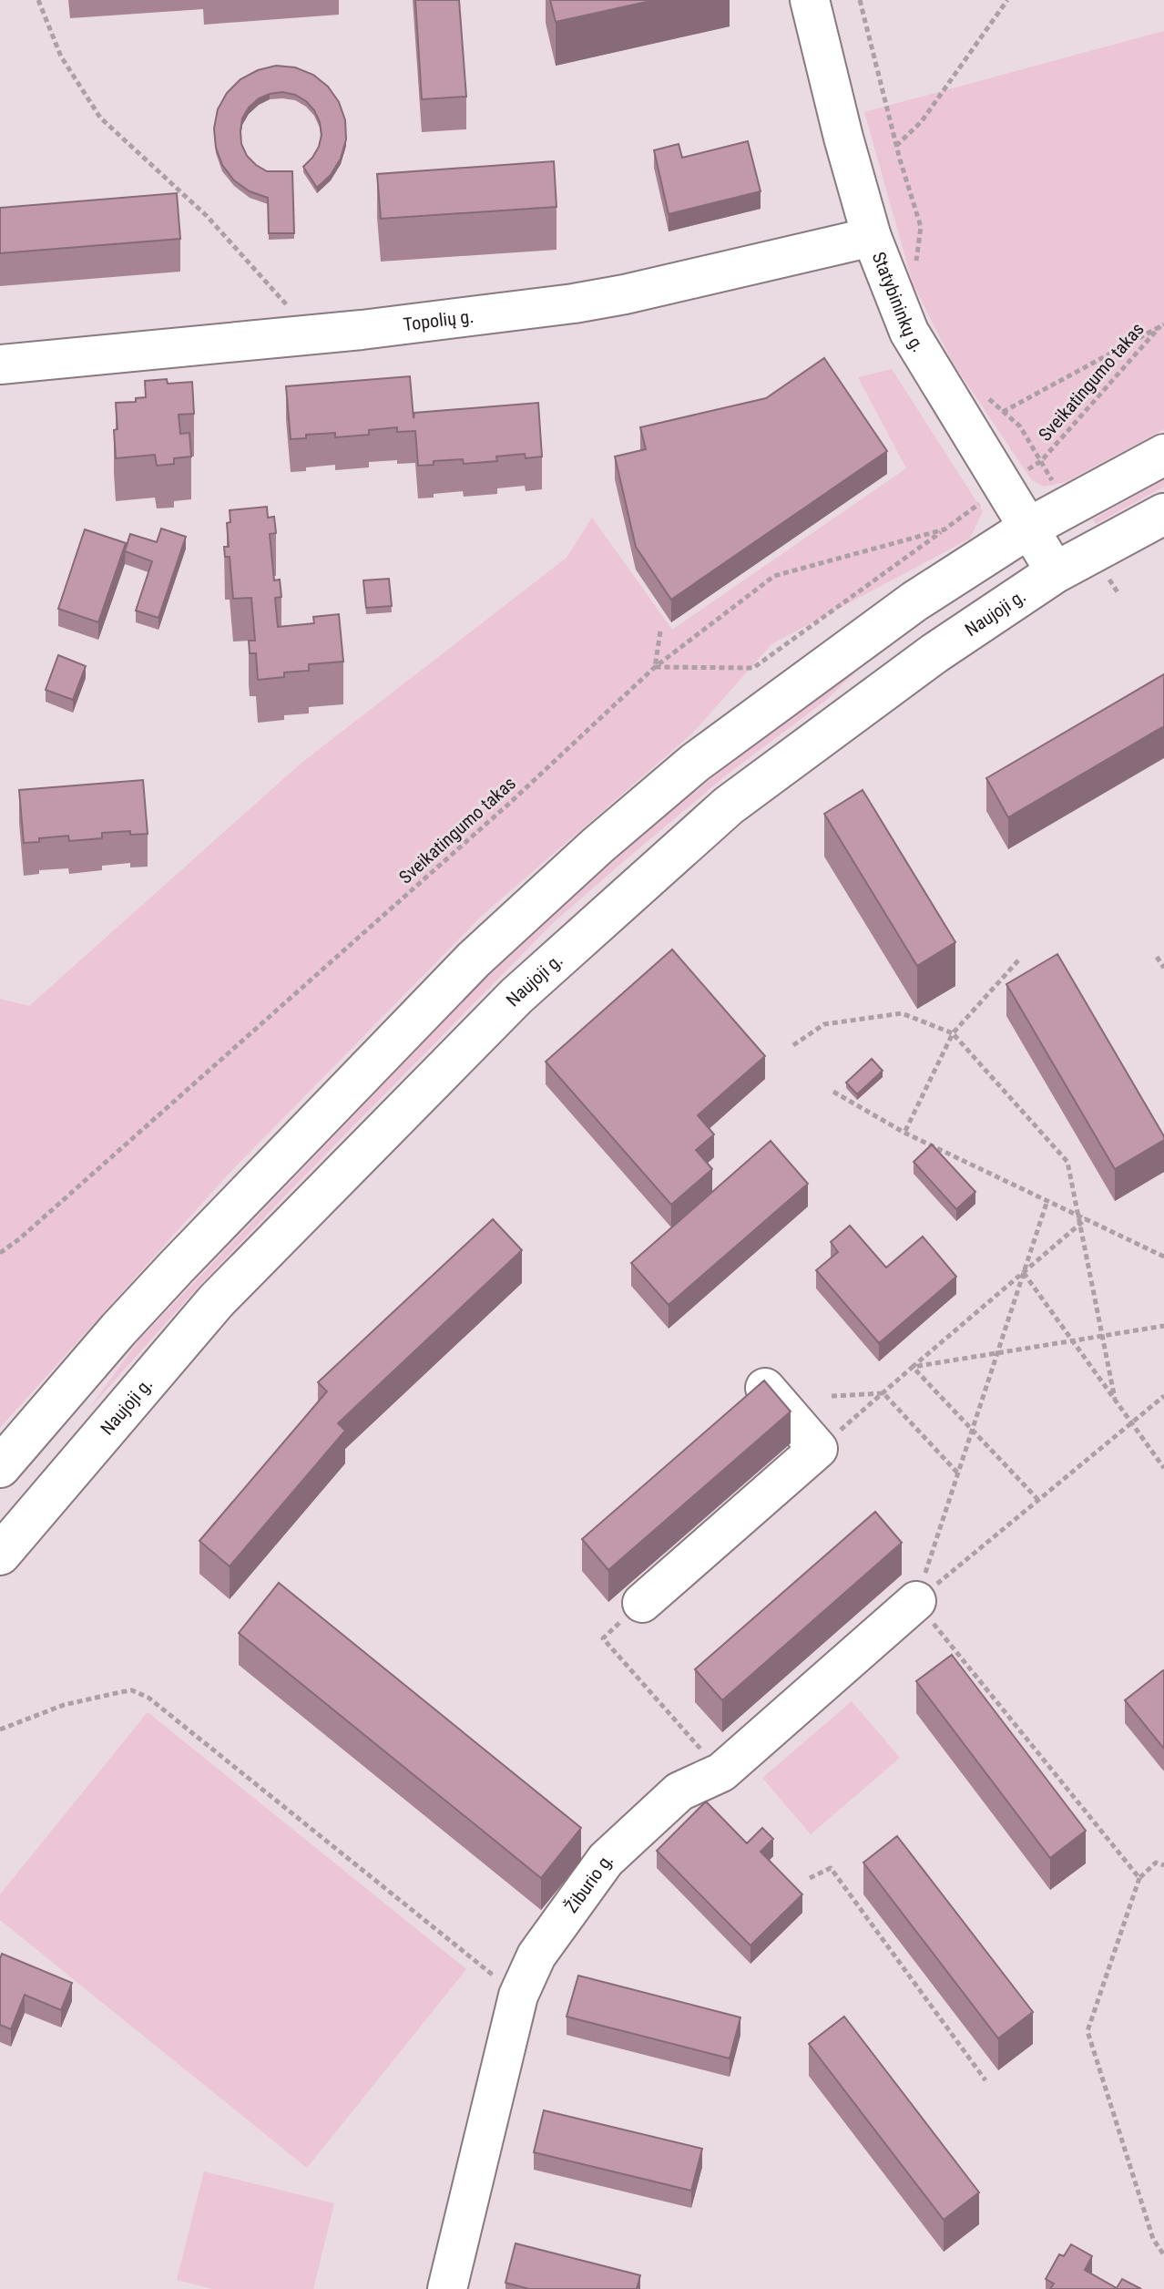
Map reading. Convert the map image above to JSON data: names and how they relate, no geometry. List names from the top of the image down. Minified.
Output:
{"streets":{"main road":["Naujoji g."],"street":["Statybininkų g.","Topolių g.","Žiburio g."],"path":["Sveikatingumo takas"]},"crossings":[["Statybininkų g.","Topolių g."],["Statybininkų g.","Naujoji g."]]}
